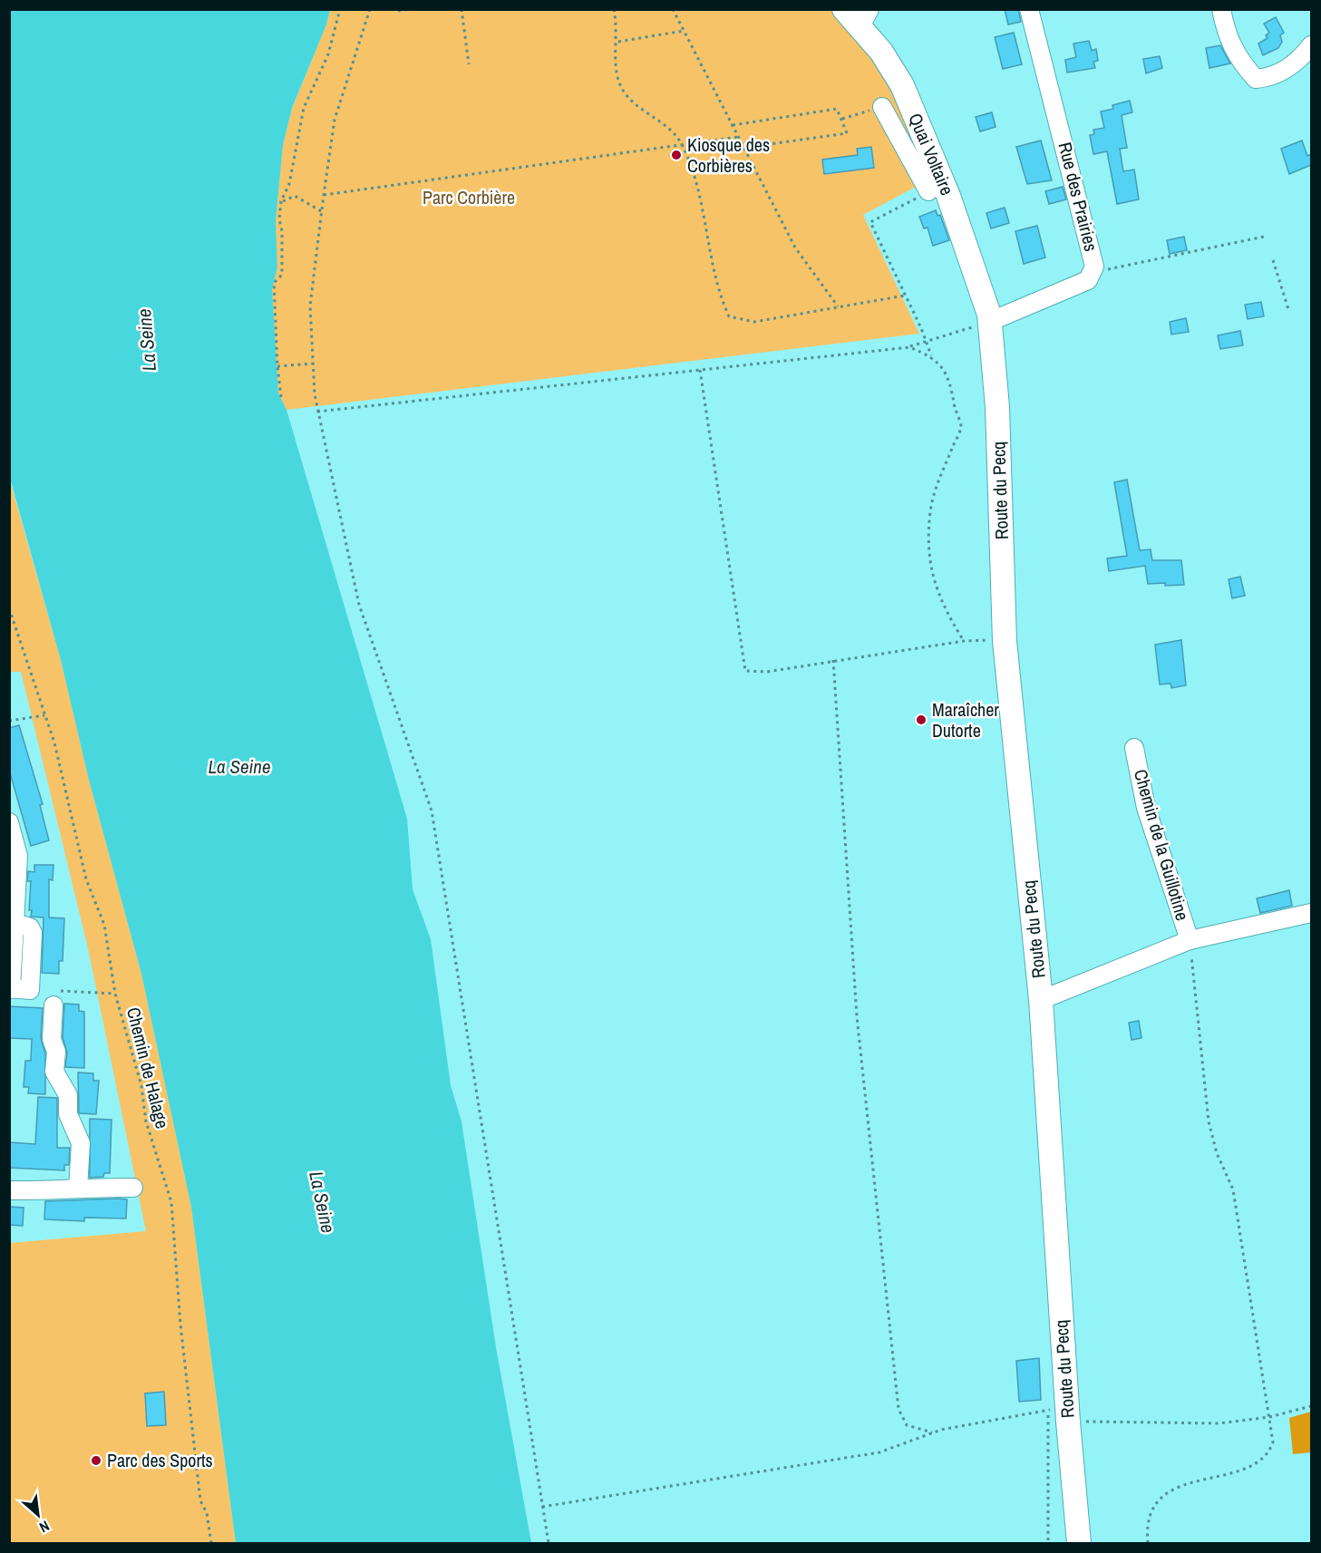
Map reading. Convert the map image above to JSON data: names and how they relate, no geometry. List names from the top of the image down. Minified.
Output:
{"streets":{"main road":["Quai Voltaire","Route du Pecq"],"street":["Rue des Prairies","Chemin de la Guillotine"],"path":["Chemin de Halage"]},"crossings":[["Quai Voltaire","Rue des Prairies"],["Quai Voltaire","Route du Pecq"],["Rue des Prairies","Route du Pecq"]],"water":["La Seine"],"parks":["Parc Corbière"],"places":["Kiosque des Corbières","Maraîcher Dutorte","Parc des Sports"],"north":"bottom right"}
